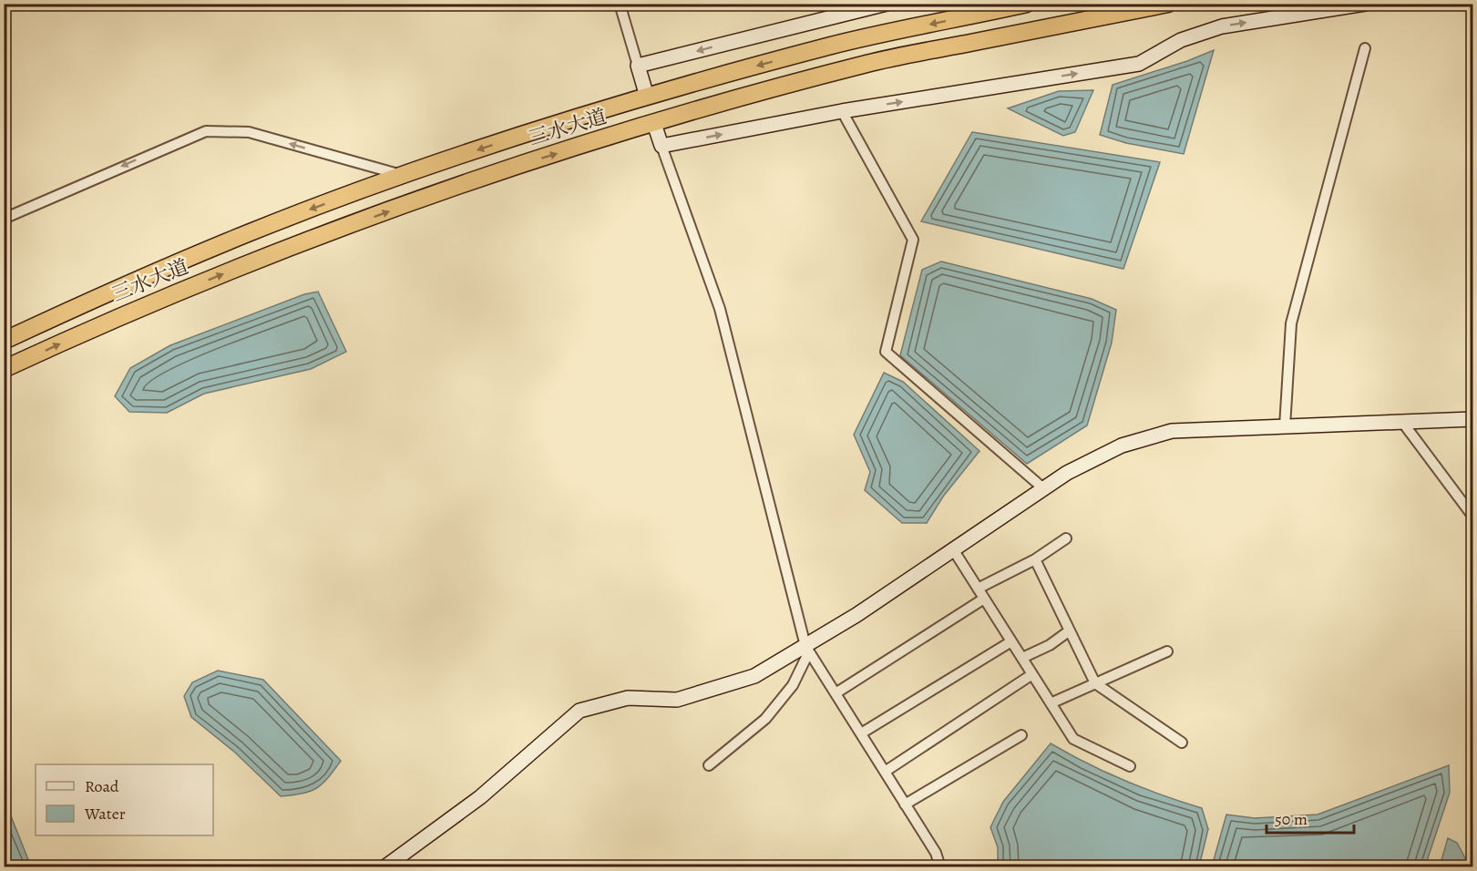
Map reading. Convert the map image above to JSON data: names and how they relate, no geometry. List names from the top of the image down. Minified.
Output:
{"streets":{"highway":["三水大道"]},"legend":["Road","Water"],"scale_bar":"50 m"}
